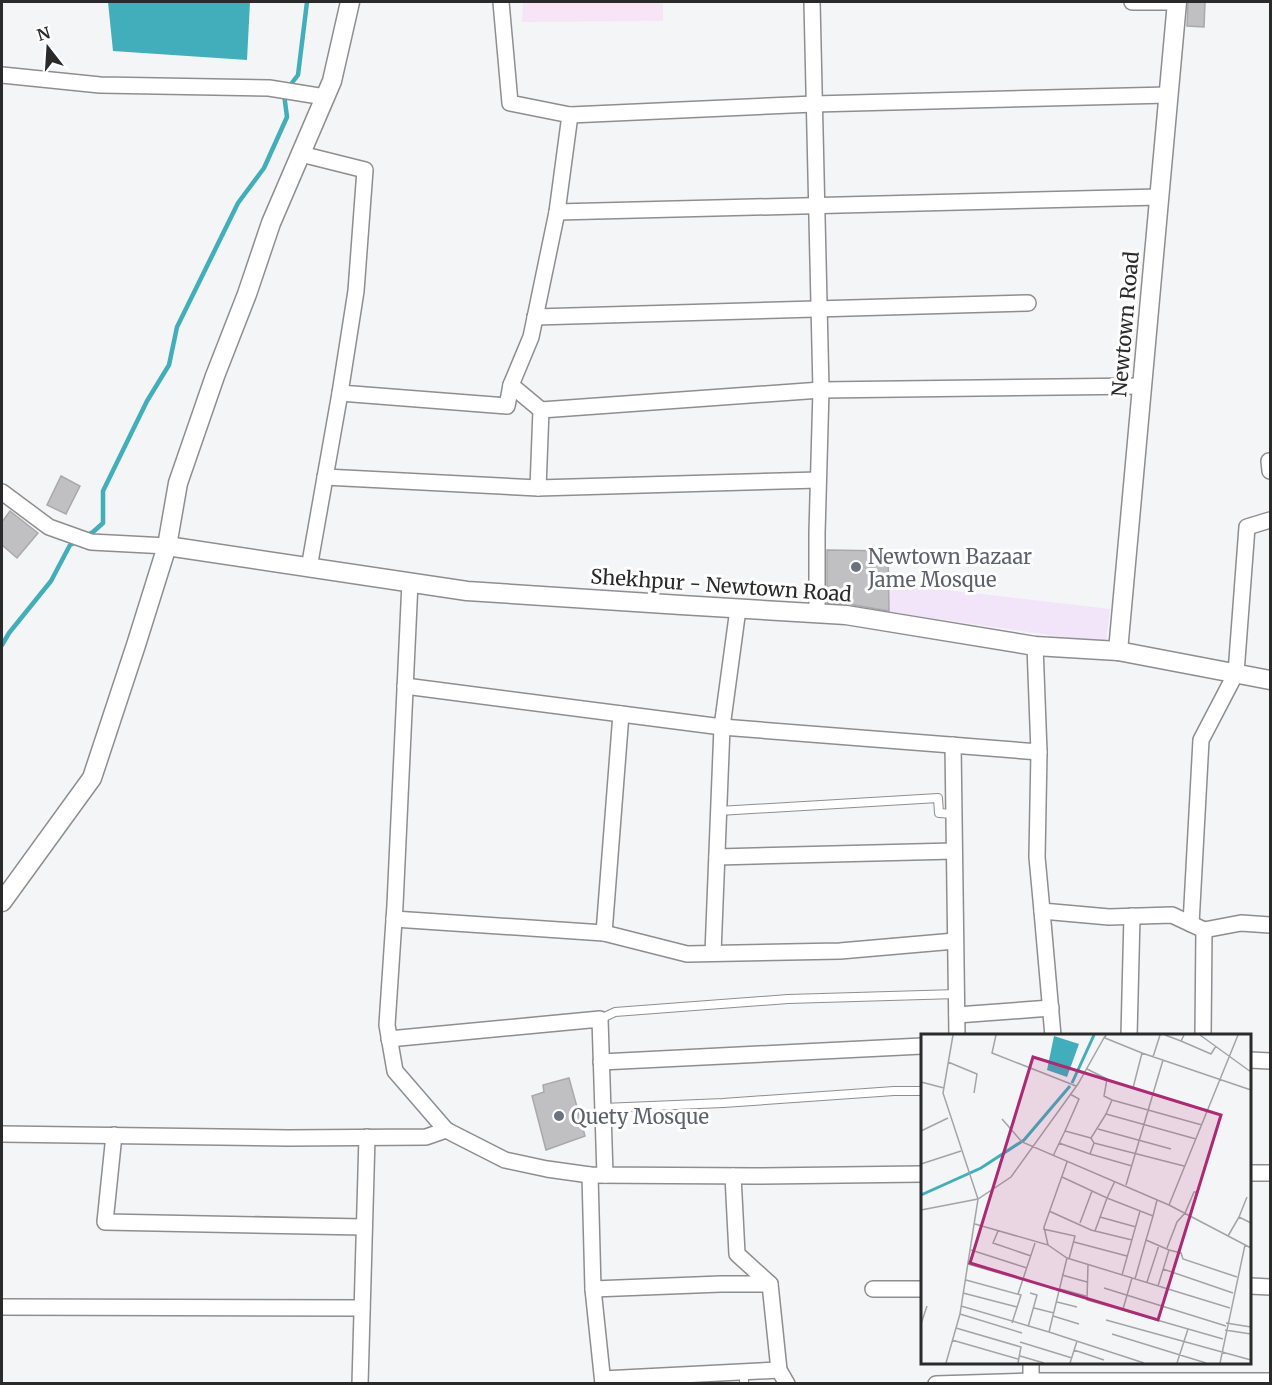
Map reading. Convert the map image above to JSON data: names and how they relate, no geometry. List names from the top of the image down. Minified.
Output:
{"streets":{"street":["Newtown Road","Shekhpur - Newtown Road"]},"crossings":[["Newtown Road","Shekhpur - Newtown Road"]],"places":["Newtown Bazaar Jame Mosque","Quety Mosque"],"north":"top"}
